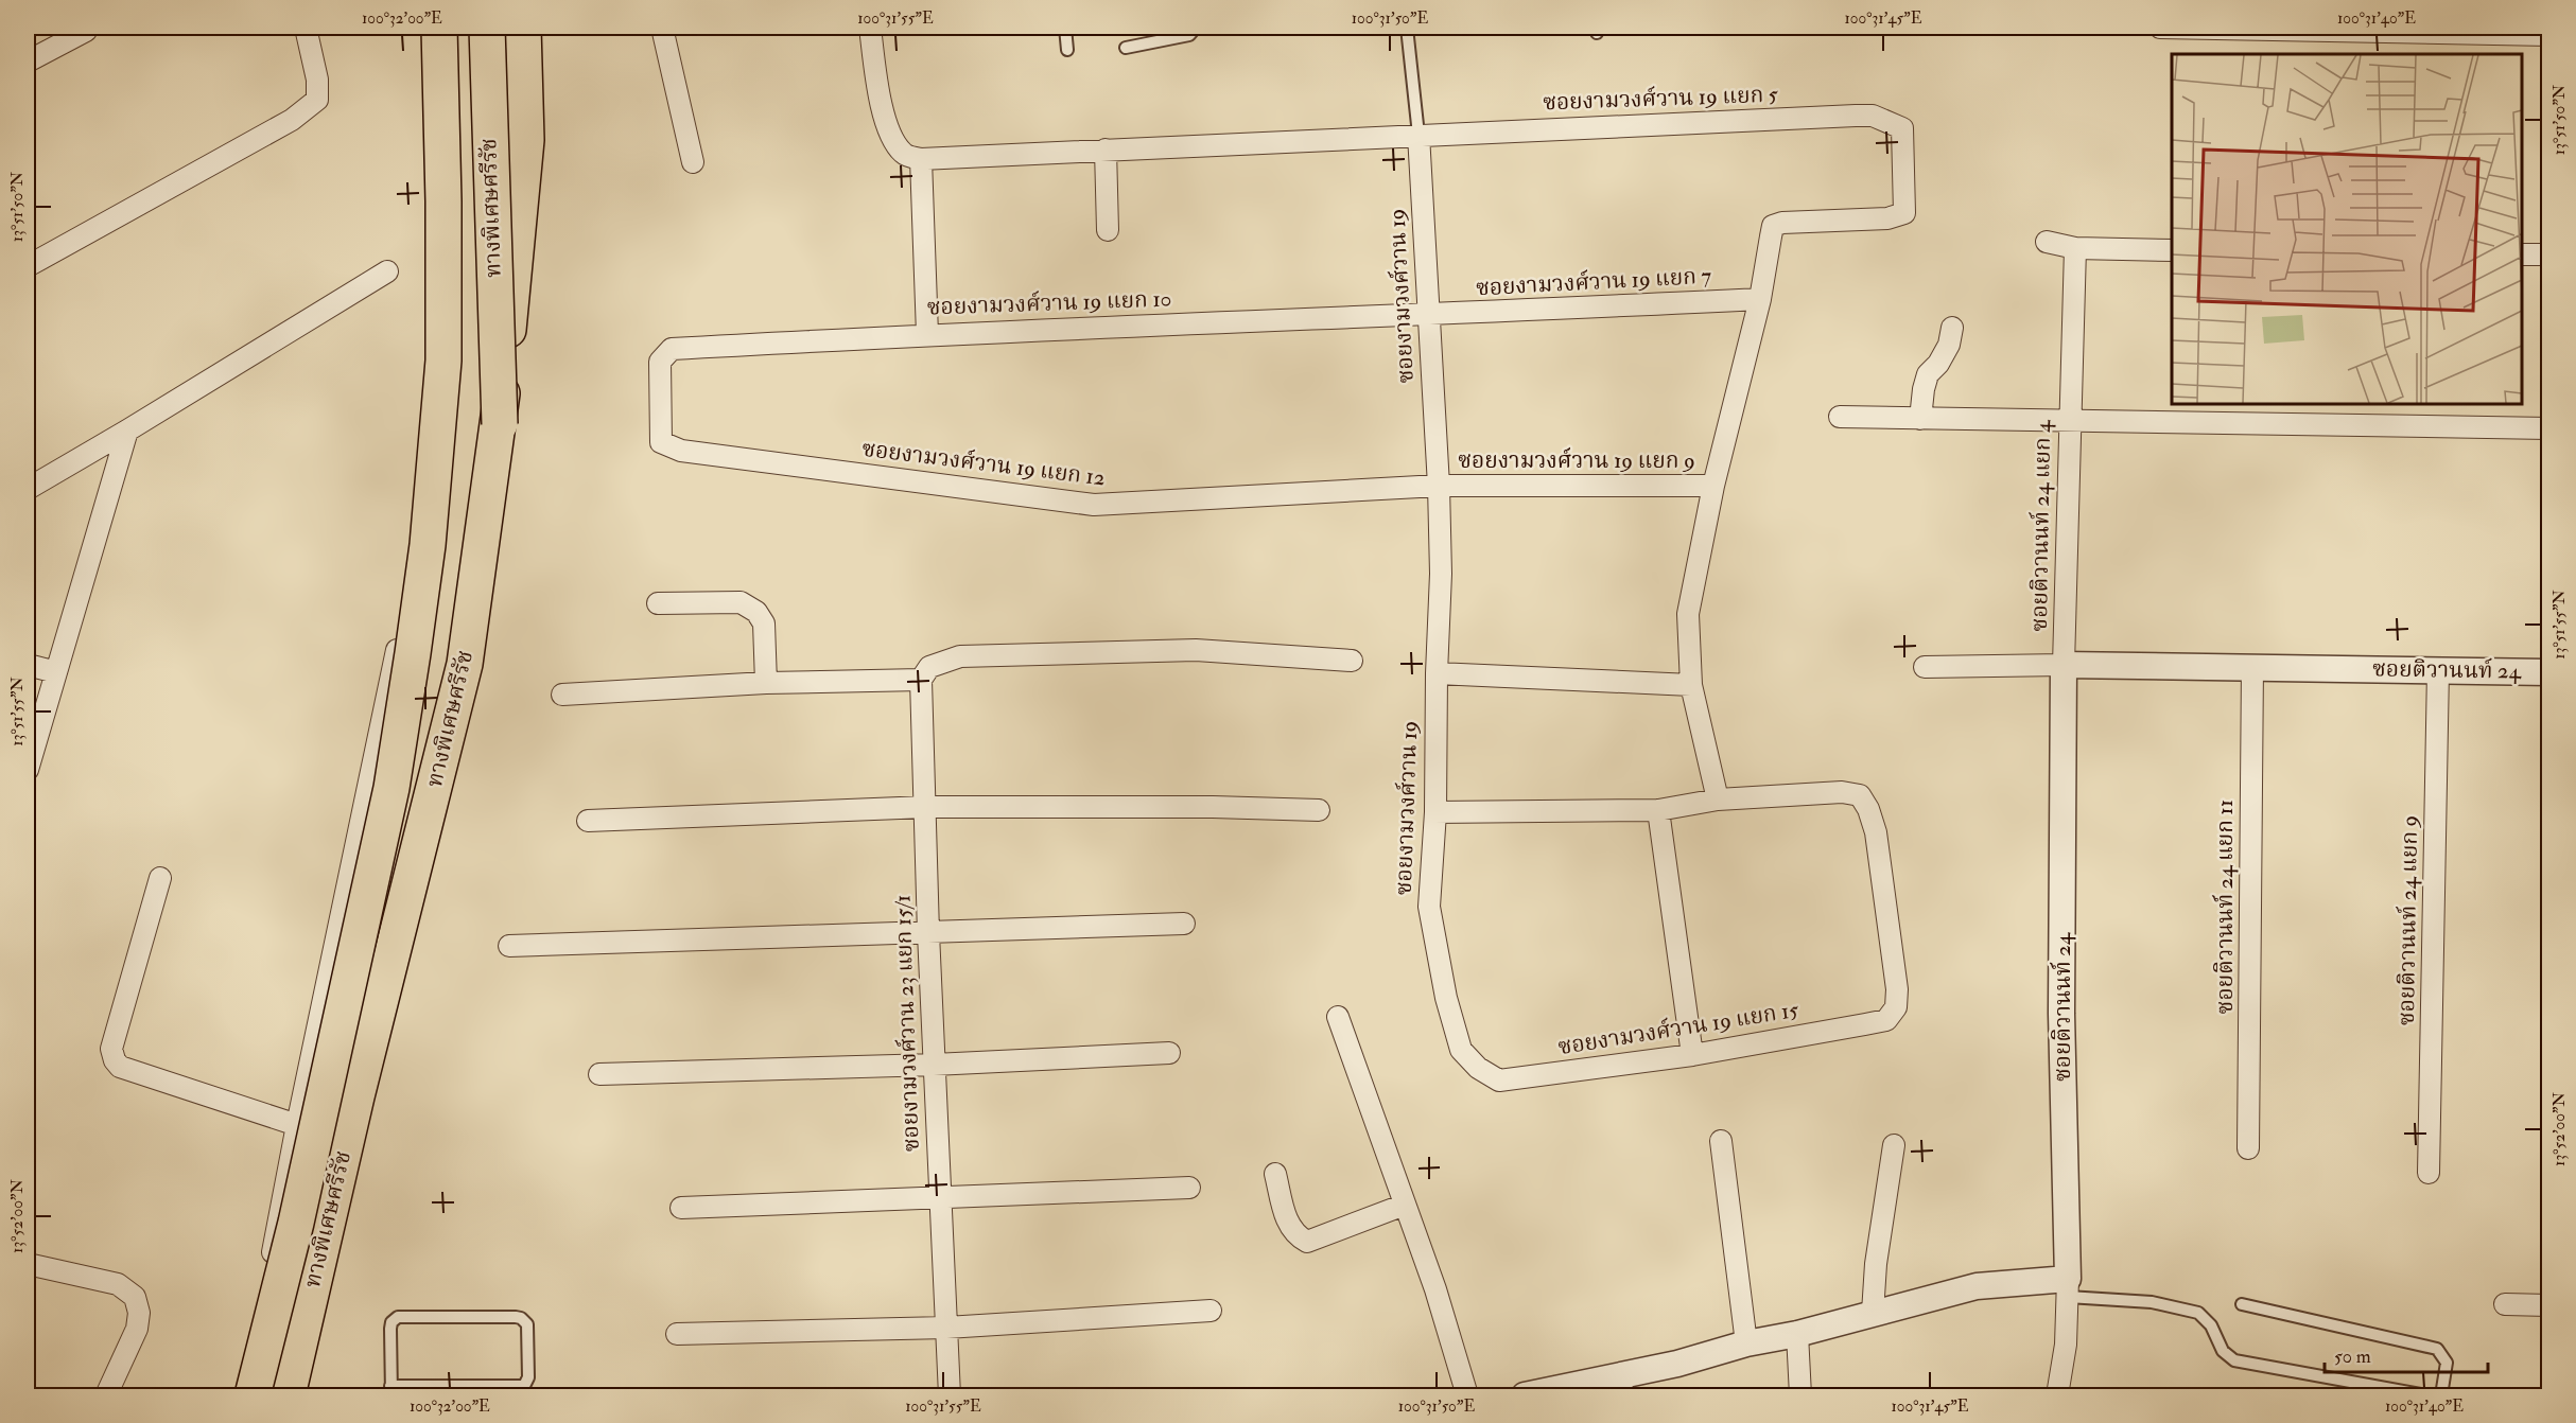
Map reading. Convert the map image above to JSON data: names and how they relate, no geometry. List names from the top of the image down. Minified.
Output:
{"streets":{"highway":["ทางพิเศษศรีรัช"],"street":["ซอยงามวงศ์วาน 19 แยก 5","ซอยงามวงศ์วาน 19 แยก 7","ซอยงามวงศ์วาน 19","ซอยงามวงศ์วาน 19 แยก 10","ซอยงามวงศ์วาน 19 แยก 9","ซอยงามวงศ์วาน 19 แยก 12","ซอยติวานนท์ 24 แยก 4","ซอยติวานนท์ 24","ซอยติวานนท์ 24 แยก 11","ซอยติวานนท์ 24 แยก 9","ซอยงามวงศ์วาน 23 แยก 15/1","ซอยงามวงศ์วาน 19 แยก 15"]},"crossings":[["ซอยงามวงศ์วาน 19 แยก 5","ซอยงามวงศ์วาน 19 แยก 7"],["ซอยงามวงศ์วาน 19 แยก 5","ซอยงามวงศ์วาน 19"],["ซอยงามวงศ์วาน 19 แยก 7","ซอยงามวงศ์วาน 19"],["ซอยงามวงศ์วาน 19 แยก 7","ซอยงามวงศ์วาน 19 แยก 10"],["ซอยงามวงศ์วาน 19","ซอยงามวงศ์วาน 19 แยก 10"],["ซอยงามวงศ์วาน 19","ซอยงามวงศ์วาน 19 แยก 9"],["ซอยงามวงศ์วาน 19","ซอยงามวงศ์วาน 19 แยก 12"],["ซอยงามวงศ์วาน 19","ซอยงามวงศ์วาน 19 แยก 15"],["ซอยงามวงศ์วาน 19 แยก 10","ซอยงามวงศ์วาน 19 แยก 12"],["ซอยงามวงศ์วาน 19 แยก 9","ซอยงามวงศ์วาน 19 แยก 12"],["ซอยติวานนท์ 24 แยก 4","ซอยติวานนท์ 24"],["ซอยติวานนท์ 24","ซอยติวานนท์ 24 แยก 11"],["ซอยติวานนท์ 24","ซอยติวานนท์ 24 แยก 9"]],"scale_bar":"50 m","coordinates":["100°32'00\"E","100°31'55\"E","100°31'50\"E","100°31'45\"E","100°31'40\"E","13°51'50\"N","13°51'55\"N","13°52'00\"N"]}
